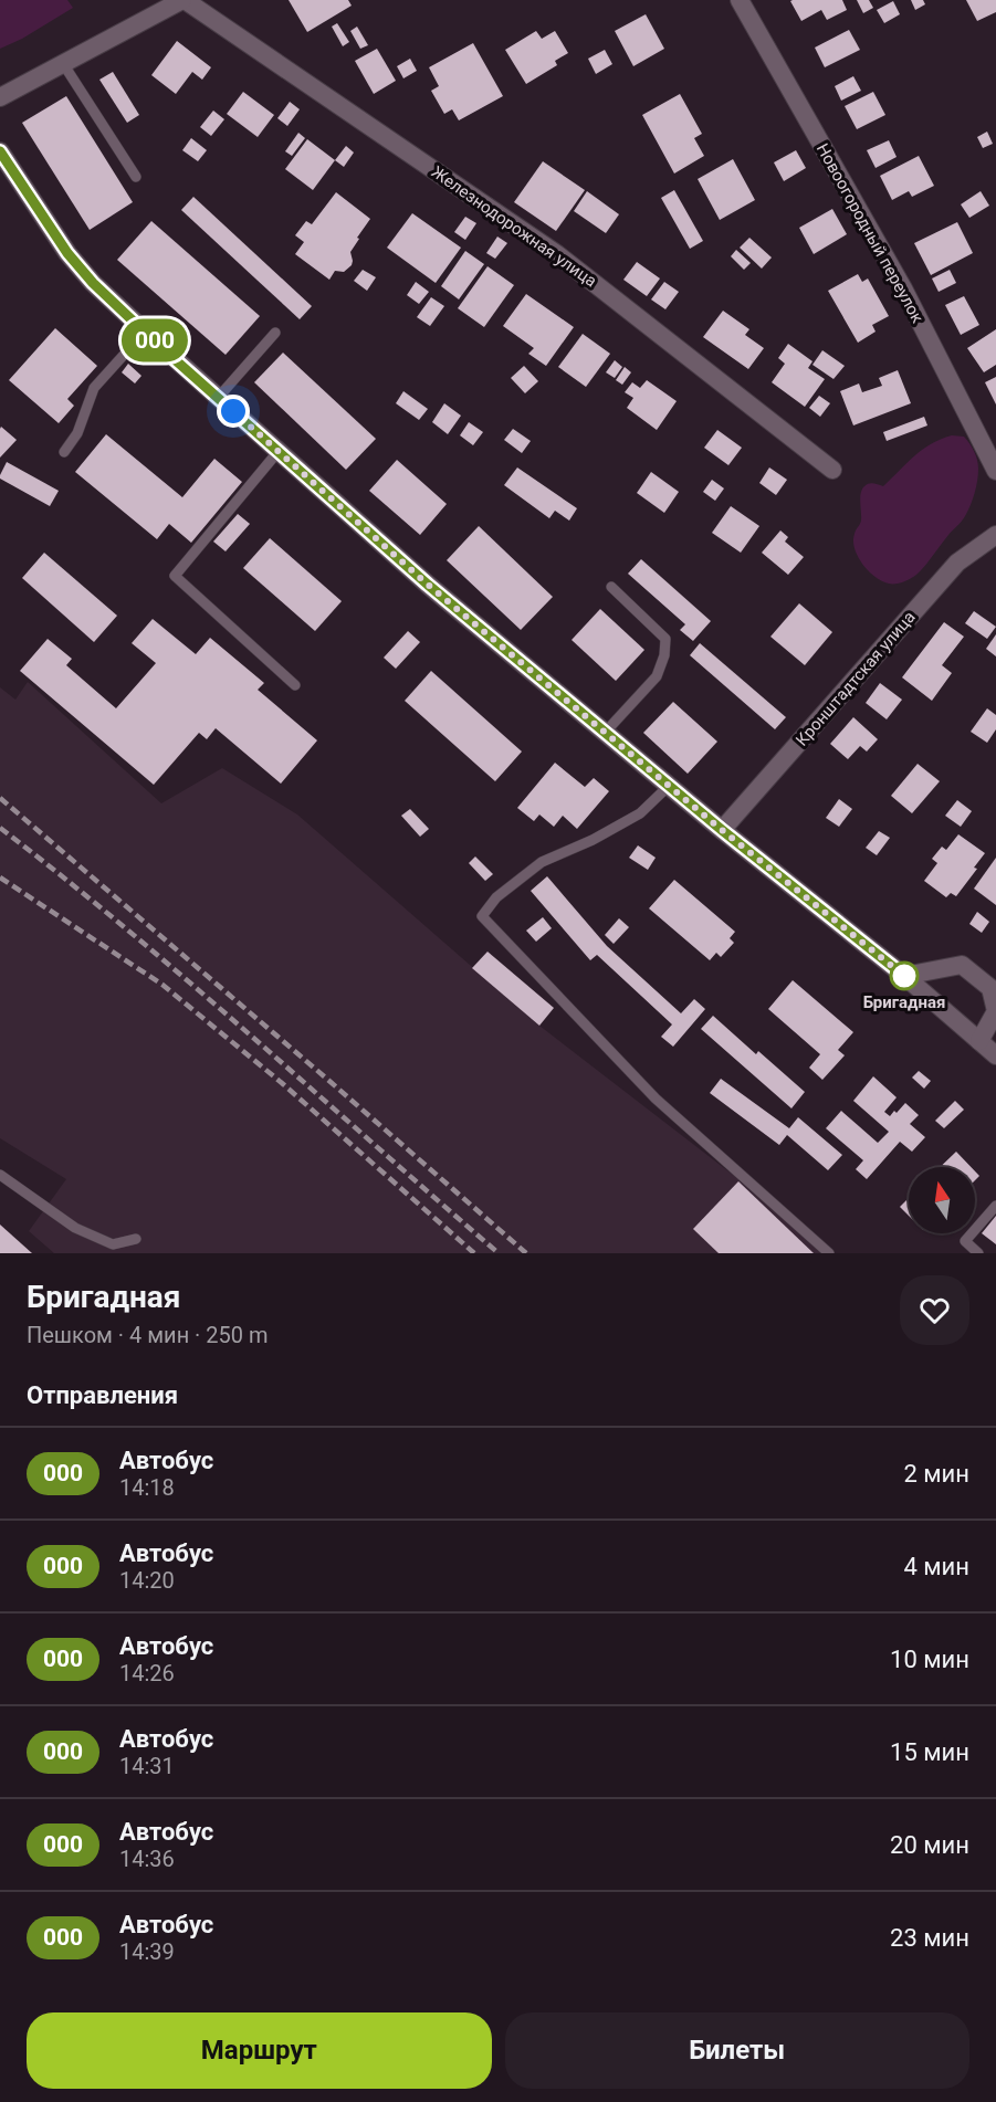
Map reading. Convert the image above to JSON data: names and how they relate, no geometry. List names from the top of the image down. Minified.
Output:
{"streets":{"street":["Железнодорожная улица","Новоогородный переулок","Кронштадтская улица"]},"places":["Бригадная"],"lines":["bus line 000"],"north":"top","page":{"on_map":"000","heading":[["Бригадная","Пешком · 4 мин · 250 m"],"Отправления"],"list":[{"mark":"000","name":"Автобус","note":"14:18","value":"2 мин"},{"mark":"000","name":"Автобус","note":"14:20","value":"4 мин"},{"mark":"000","name":"Автобус","note":"14:26","value":"10 мин"},{"mark":"000","name":"Автобус","note":"14:31","value":"15 мин"},{"mark":"000","name":"Автобус","note":"14:36","value":"20 мин"},{"mark":"000","name":"Автобус","note":"14:39","value":"23 мин"}],"buttons":["Маршрут","Билеты"]}}
